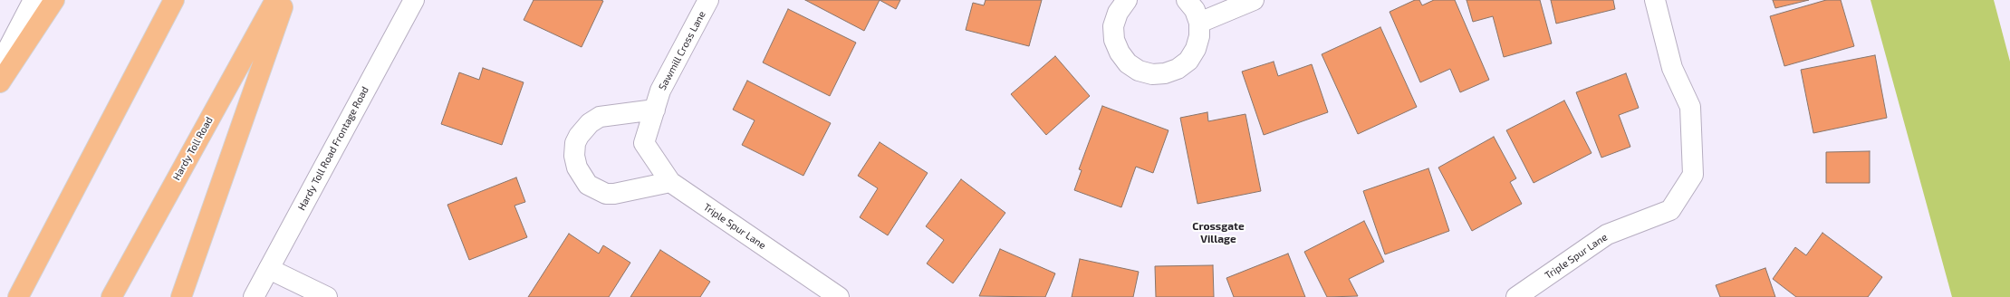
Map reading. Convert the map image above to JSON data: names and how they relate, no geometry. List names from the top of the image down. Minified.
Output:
{"streets":{"highway":["Hardy Toll Road"],"street":["Sawmill Cross Lane","Hardy Toll Road Frontage Road","Triple Spur Lane"]},"crossings":[["Sawmill Cross Lane","Triple Spur Lane"]],"districts":["Crossgate Village"]}
